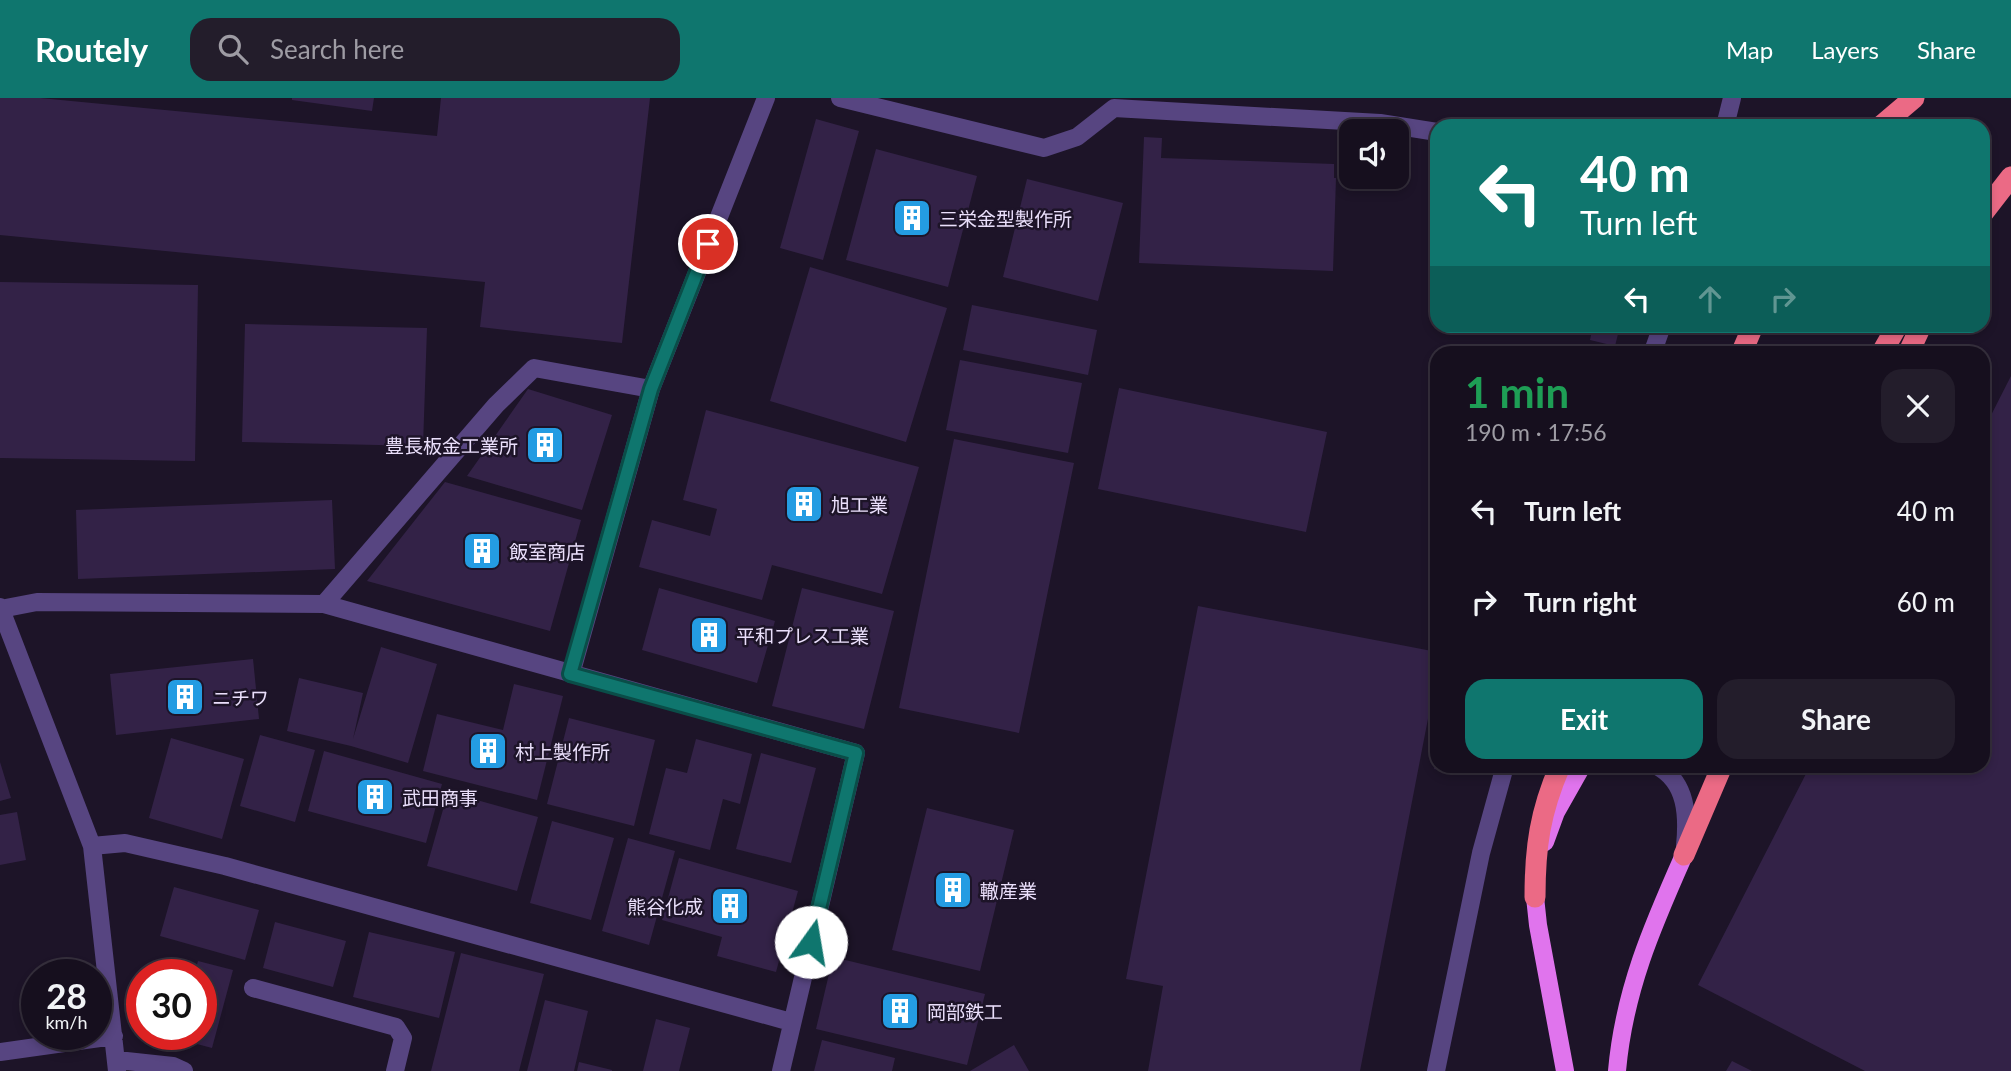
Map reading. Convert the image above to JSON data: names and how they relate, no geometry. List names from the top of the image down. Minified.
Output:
{"places":{"building":["三栄金型製作所","豊長板金工業所","旭工業","飯室商店","平和プレス工業","ニチワ","村上製作所","武田商事","轍産業","熊谷化成","岡部鉄工"]},"page":{"header":"Routely","search":"Search here","nav":["Map","Layers","Share"],"turn":["40 m","Turn left"],"heading":["1 min","190 m · 17:56"],"list":[{"name":"Turn left","value":"40 m"},{"name":"Turn right","value":"60 m"}],"buttons":["Exit","Share"],"speed":"28 km/h","limit":"30"}}
